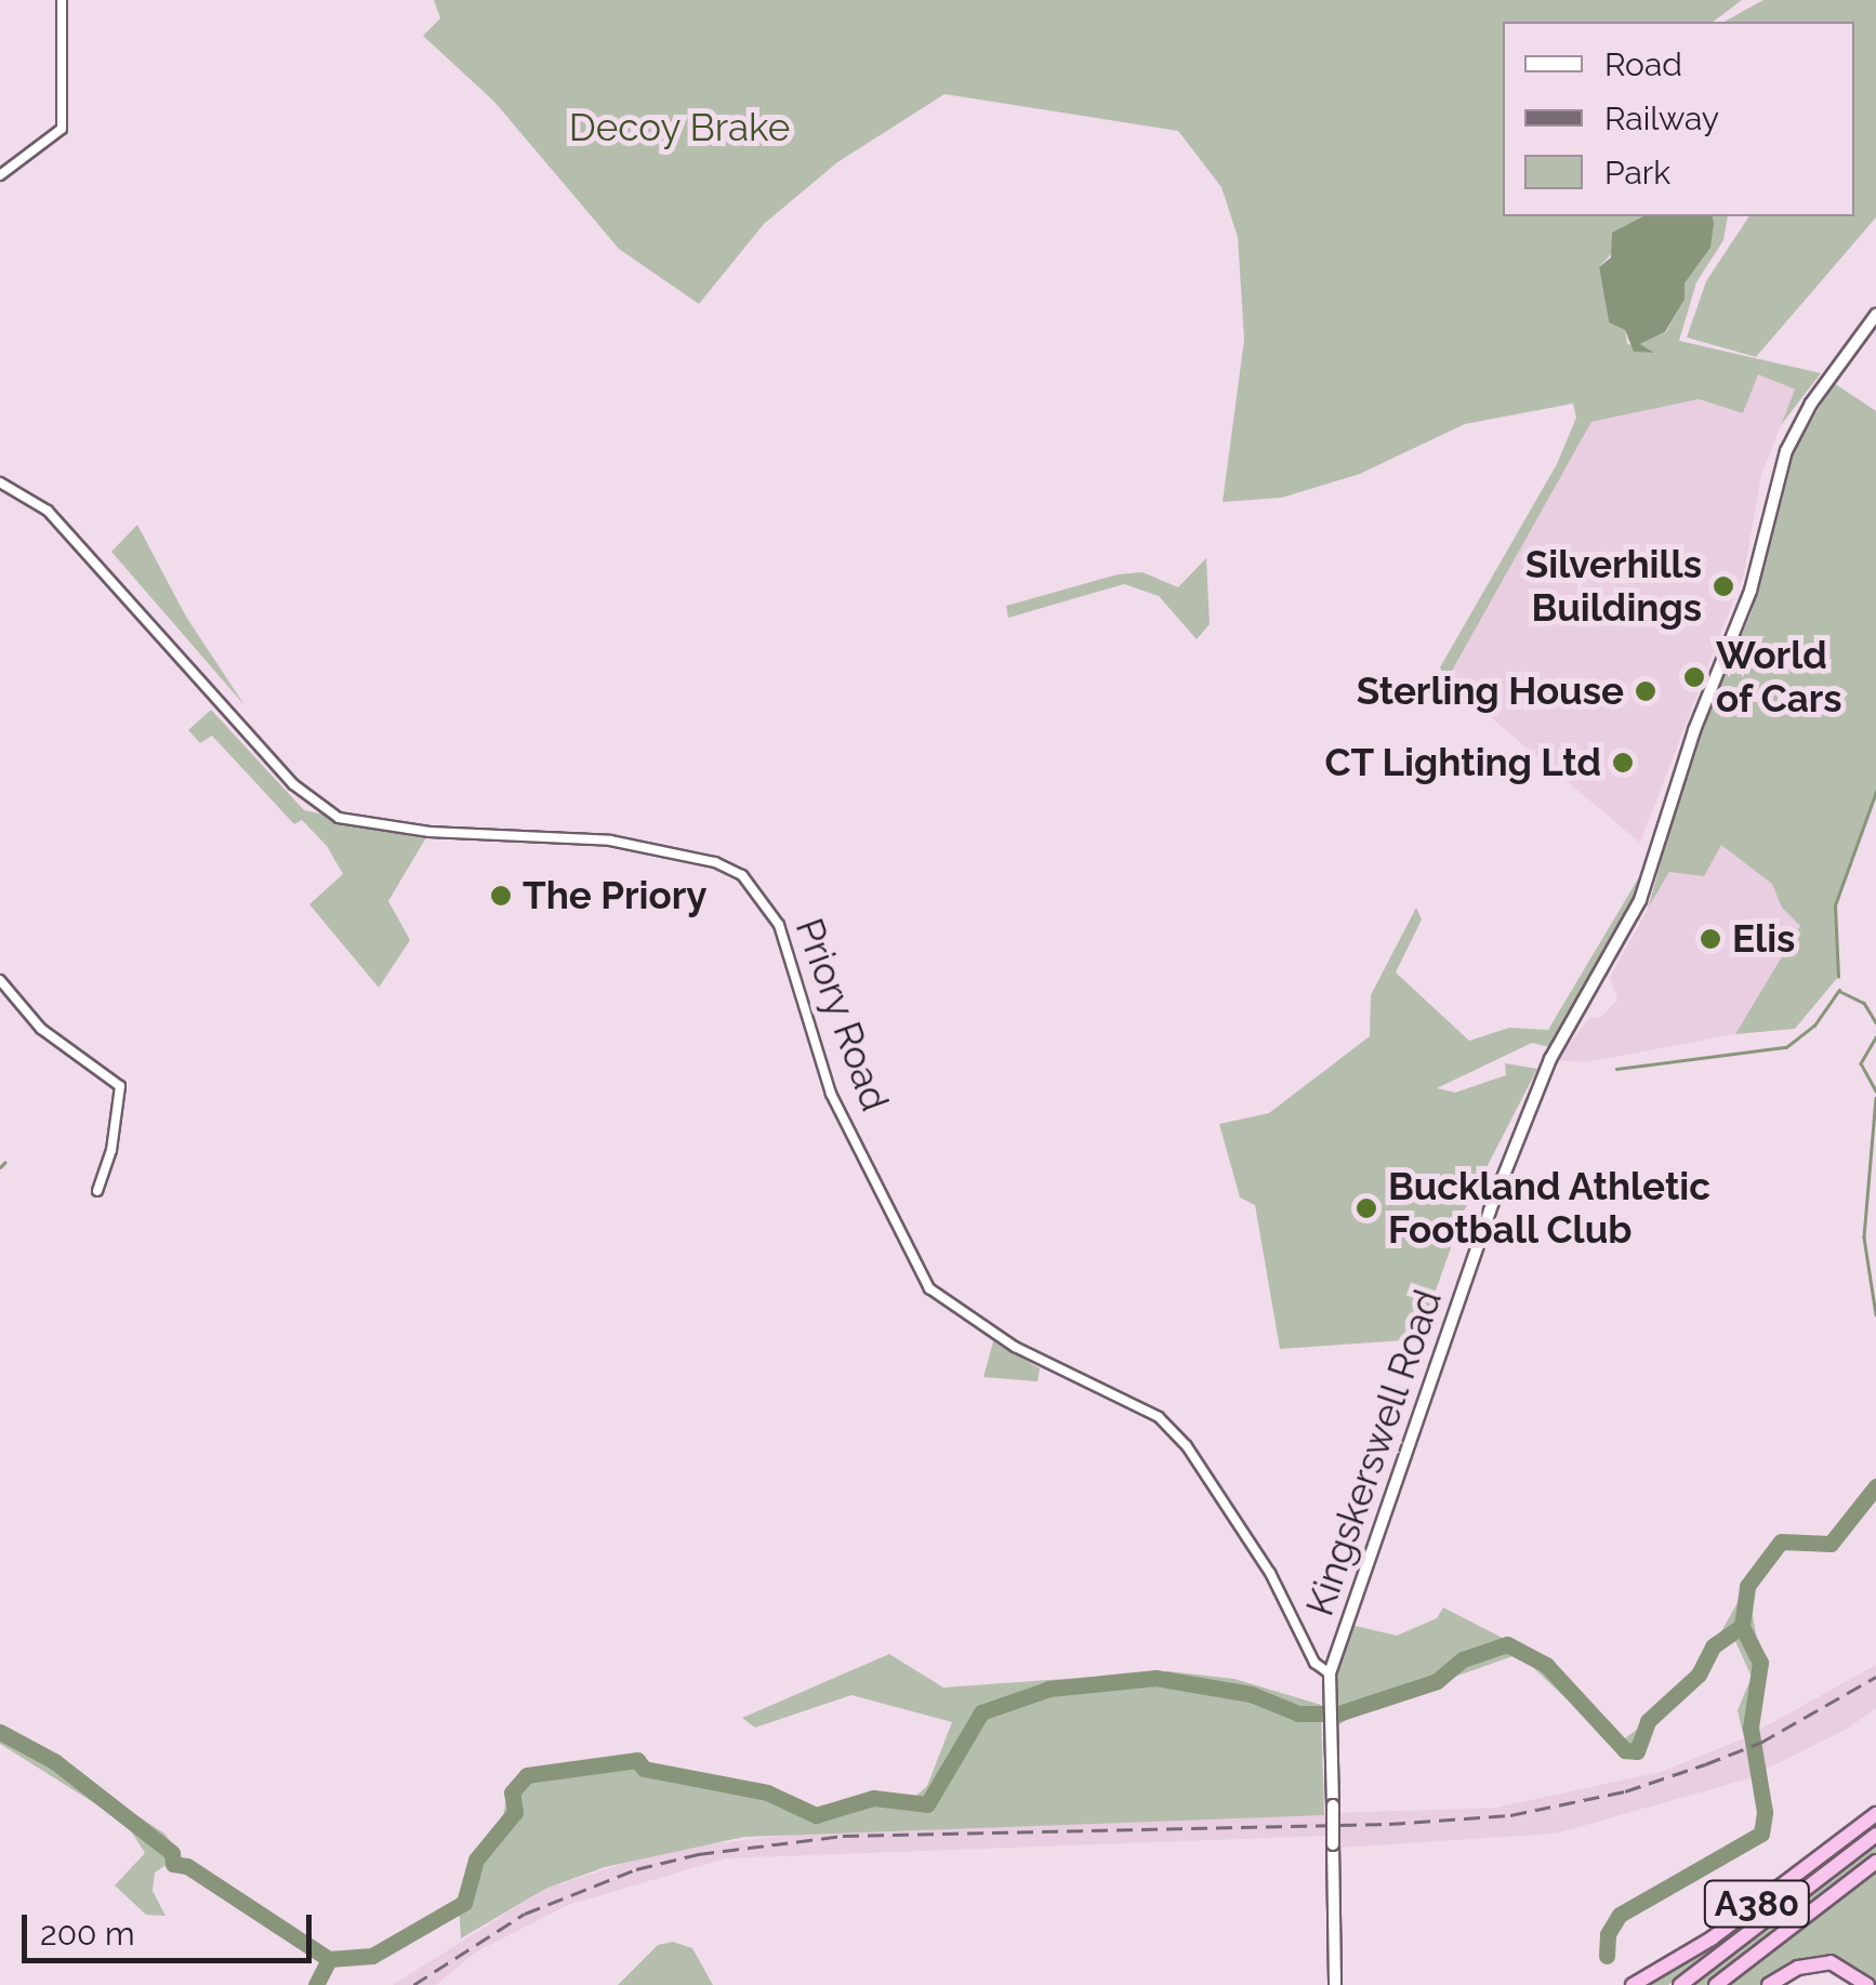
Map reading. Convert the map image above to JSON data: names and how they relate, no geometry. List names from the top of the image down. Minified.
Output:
{"streets":{"highway":["A380"],"street":["Priory Road","Kingskerswell Road"]},"crossings":[["Priory Road","Kingskerswell Road"]],"parks":["Decoy Brake"],"places":["Silverhills Buildings","World of Cars","Sterling House","CT Lighting Ltd","The Priory","Elis","Buckland Athletic Football Club"],"legend":["Road","Railway","Park"],"scale_bar":"200 m"}
